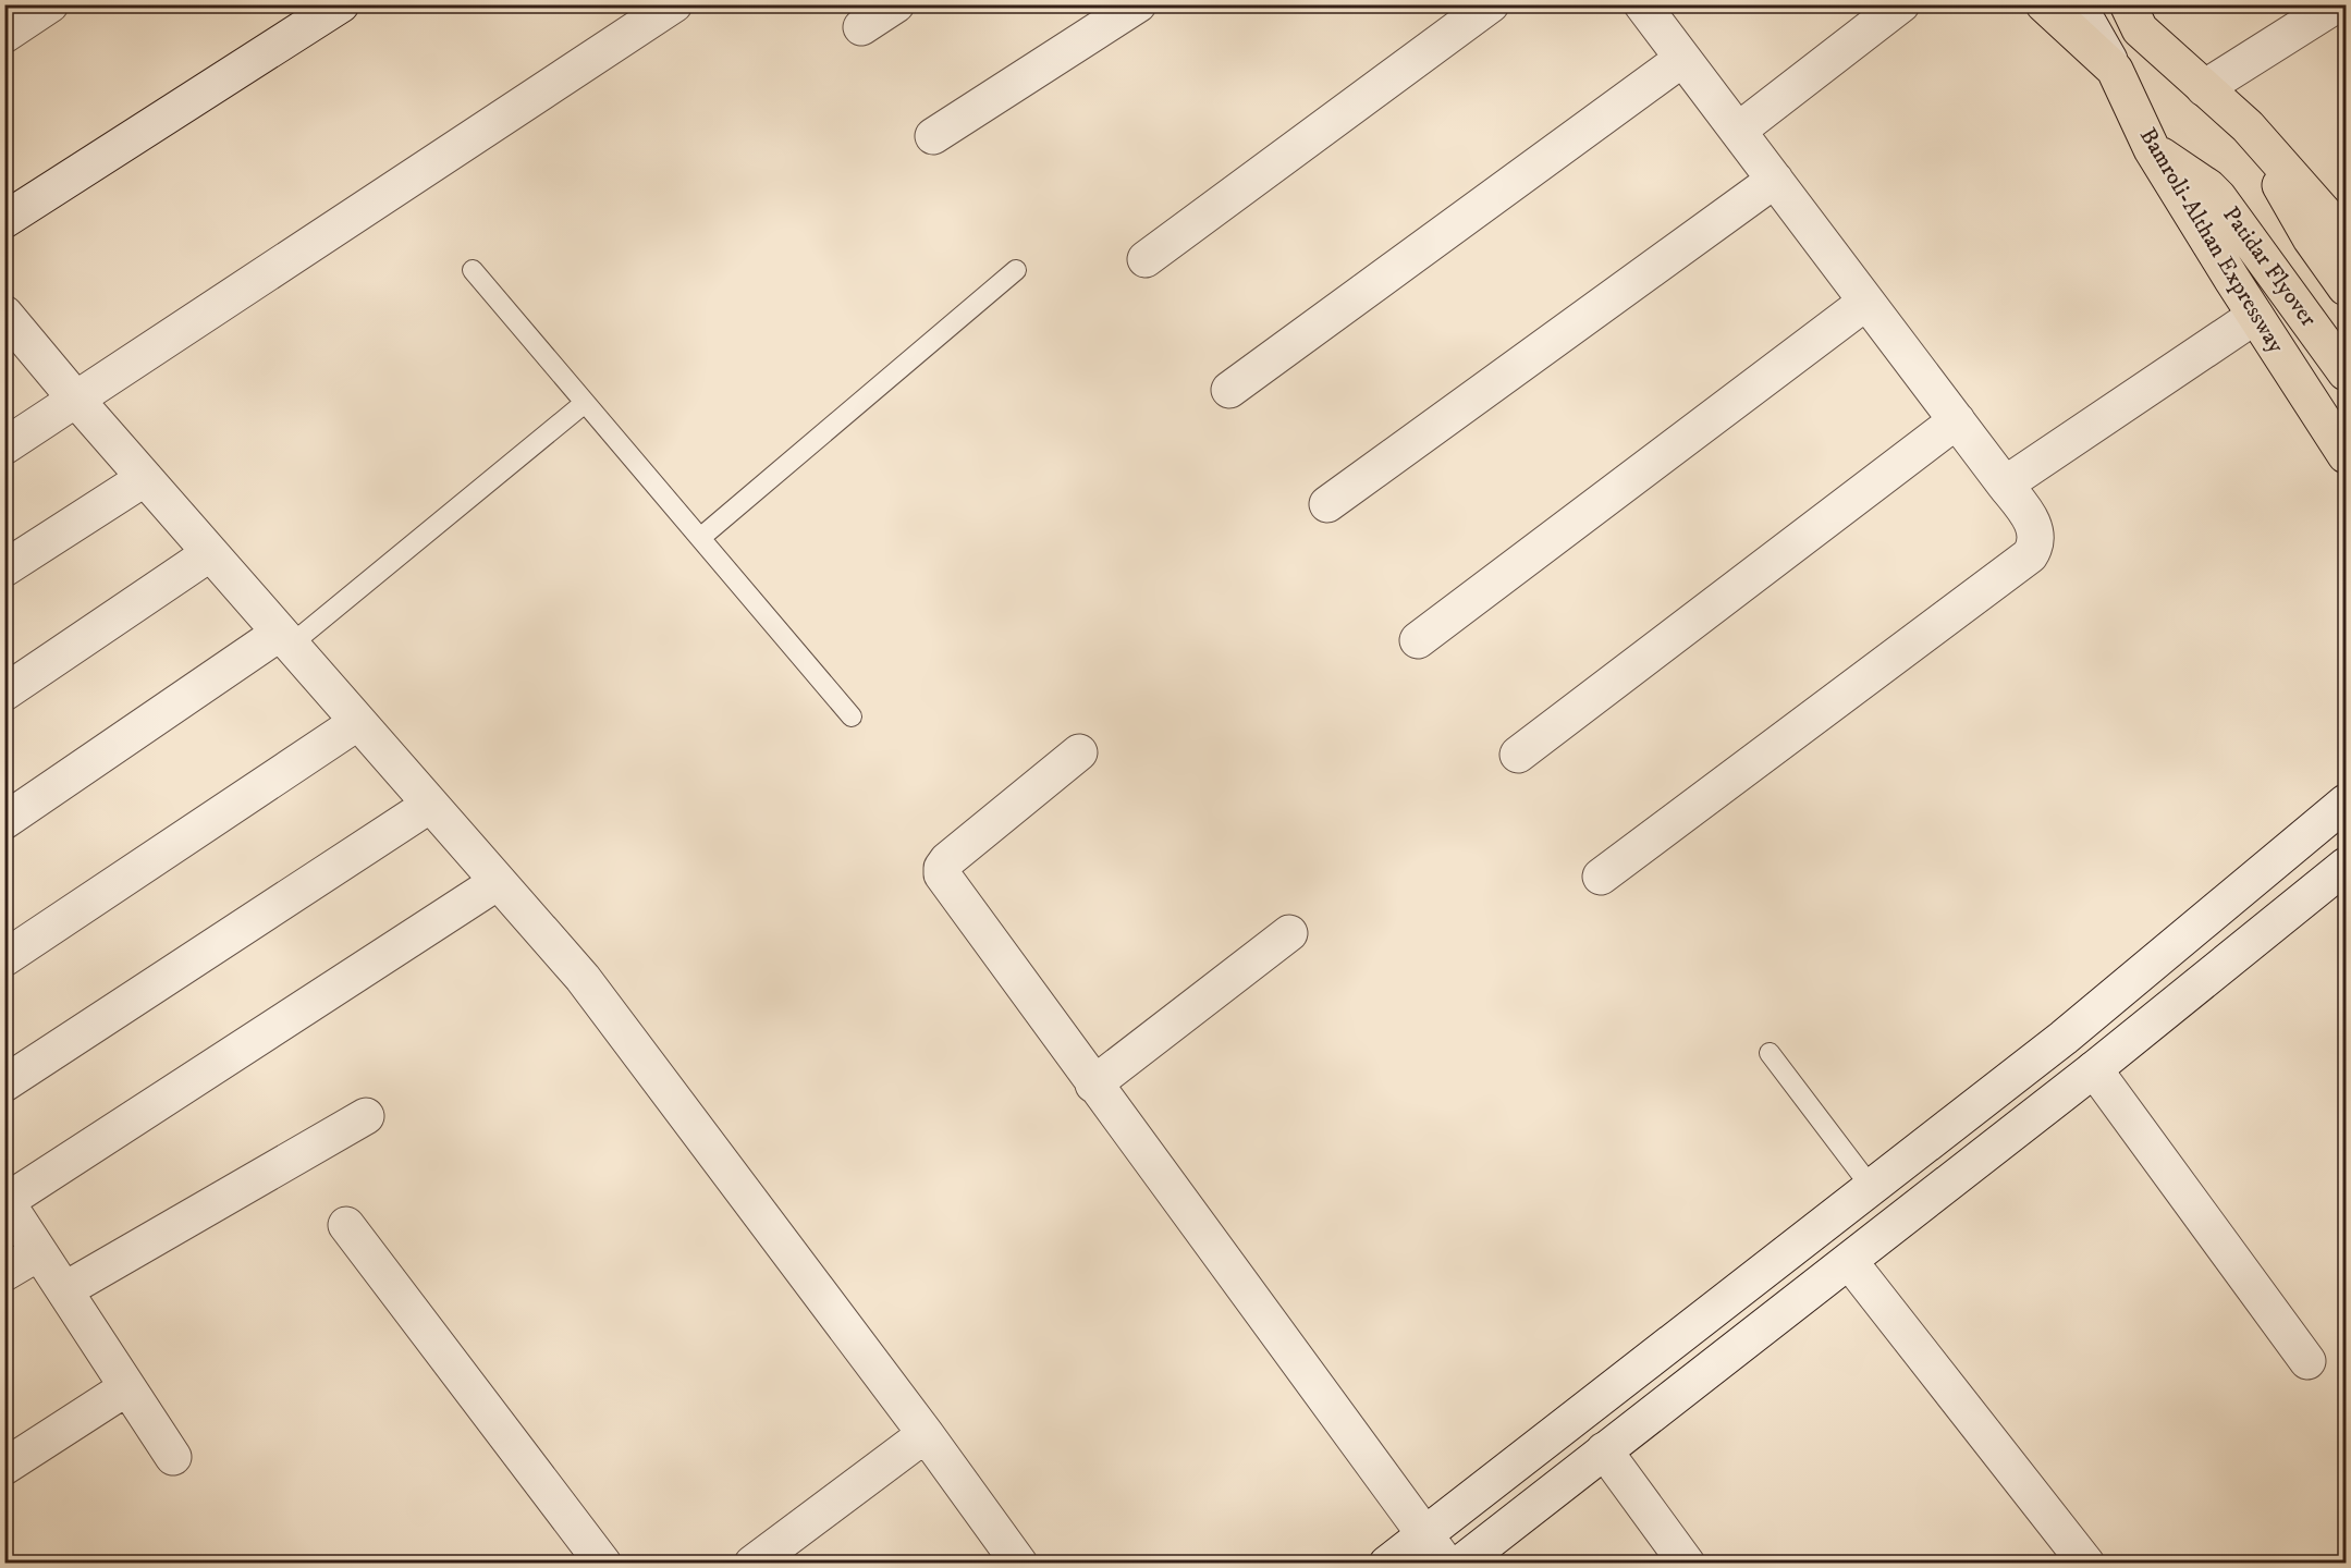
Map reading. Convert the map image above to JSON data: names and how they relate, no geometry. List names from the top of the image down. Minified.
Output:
{"streets":{"main road":["Bamroli-Althan Expressway","Patidar Flyover"]},"crossings":[["Bamroli-Althan Expressway","Patidar Flyover"]]}
